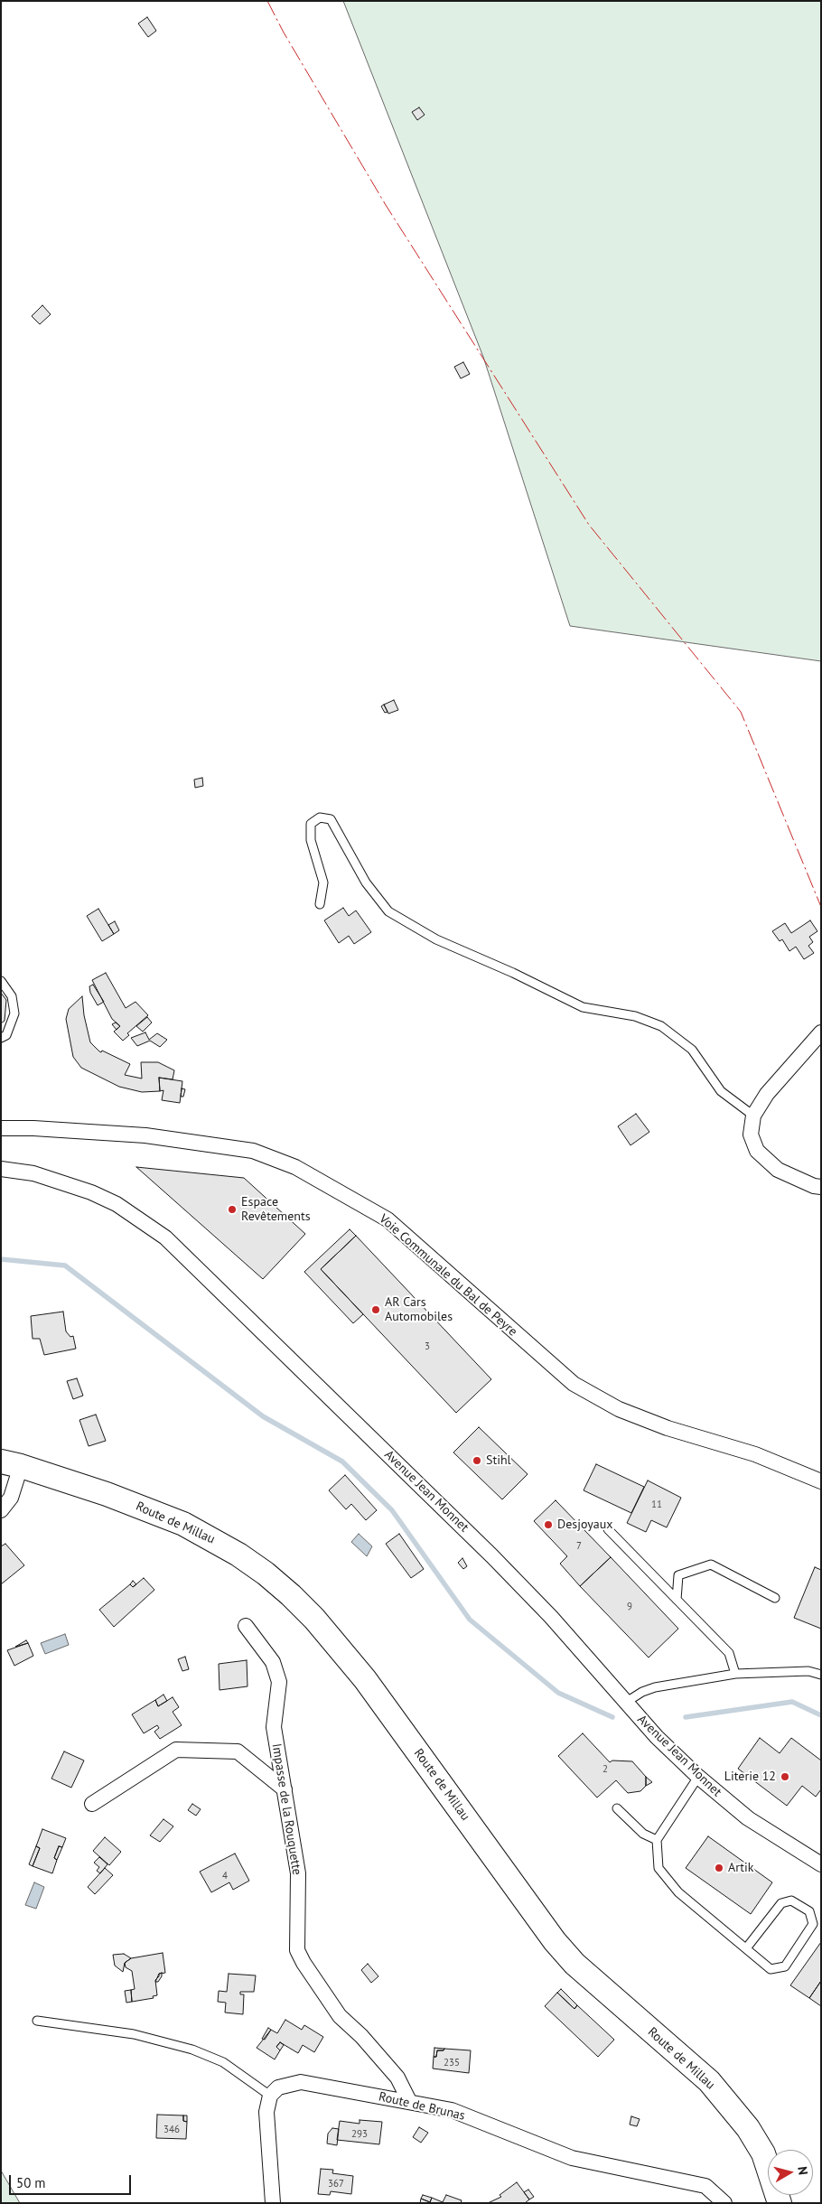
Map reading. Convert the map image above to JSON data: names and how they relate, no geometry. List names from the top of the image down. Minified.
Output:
{"streets":{"main road":["Route de Millau"],"street":["Voie Communale du Bal de Peyre","Avenue Jean Monnet","Impasse de la Rouquette","Route de Brunas"]},"crossings":[["Impasse de la Rouquette","Route de Brunas"]],"places":["Espace Revêtements","AR Cars Automobiles","Stihl","Desjoyaux","Literie 12","Artik"],"house_numbers":["3","11","7","9","2","4","235","346","293","367"],"scale_bar":"50 m","north":"right"}
